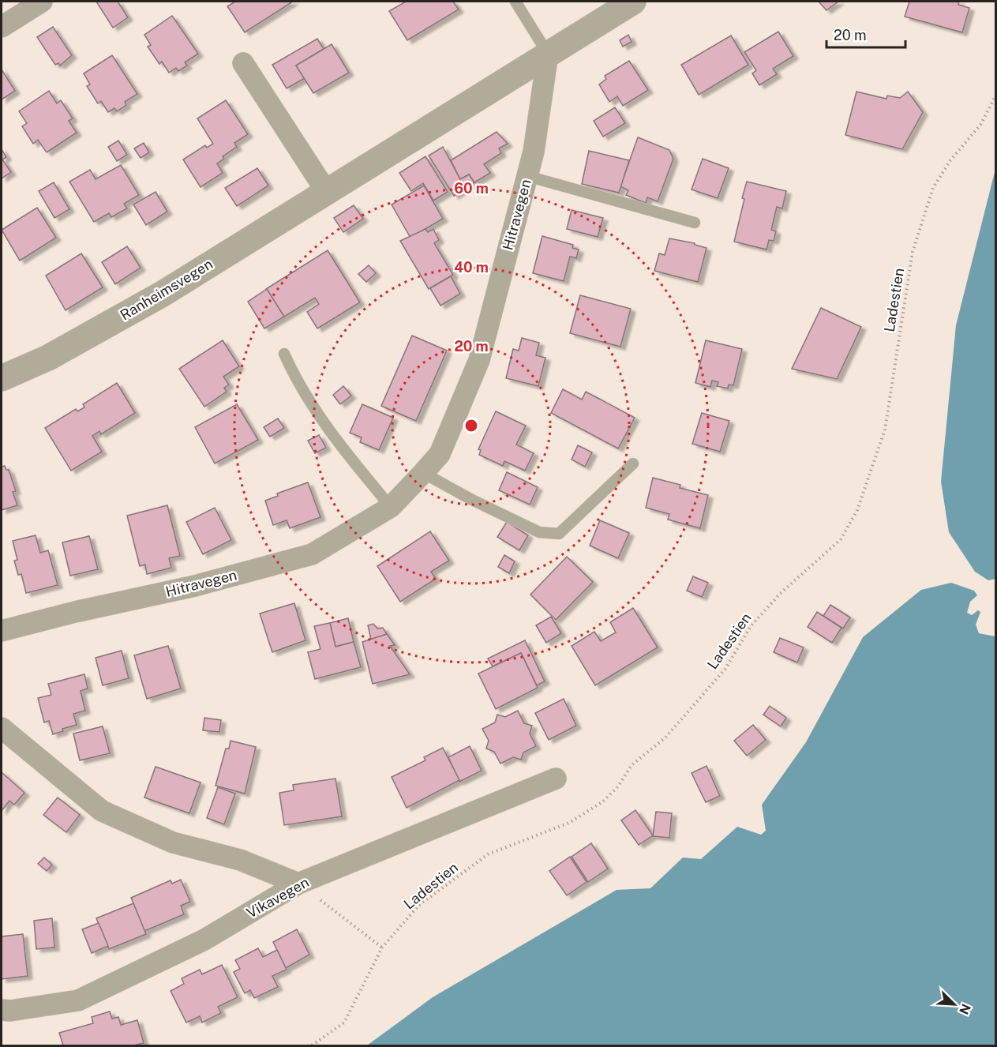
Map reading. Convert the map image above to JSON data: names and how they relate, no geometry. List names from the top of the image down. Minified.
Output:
{"streets":{"street":["Hitravegen","Ranheimsvegen","Vikavegen"],"path":["Ladestien"]},"crossings":[["Hitravegen","Ranheimsvegen"]],"scale_bar":"20 m","north":"bottom right","rings":["60 m","40 m","20 m"]}
